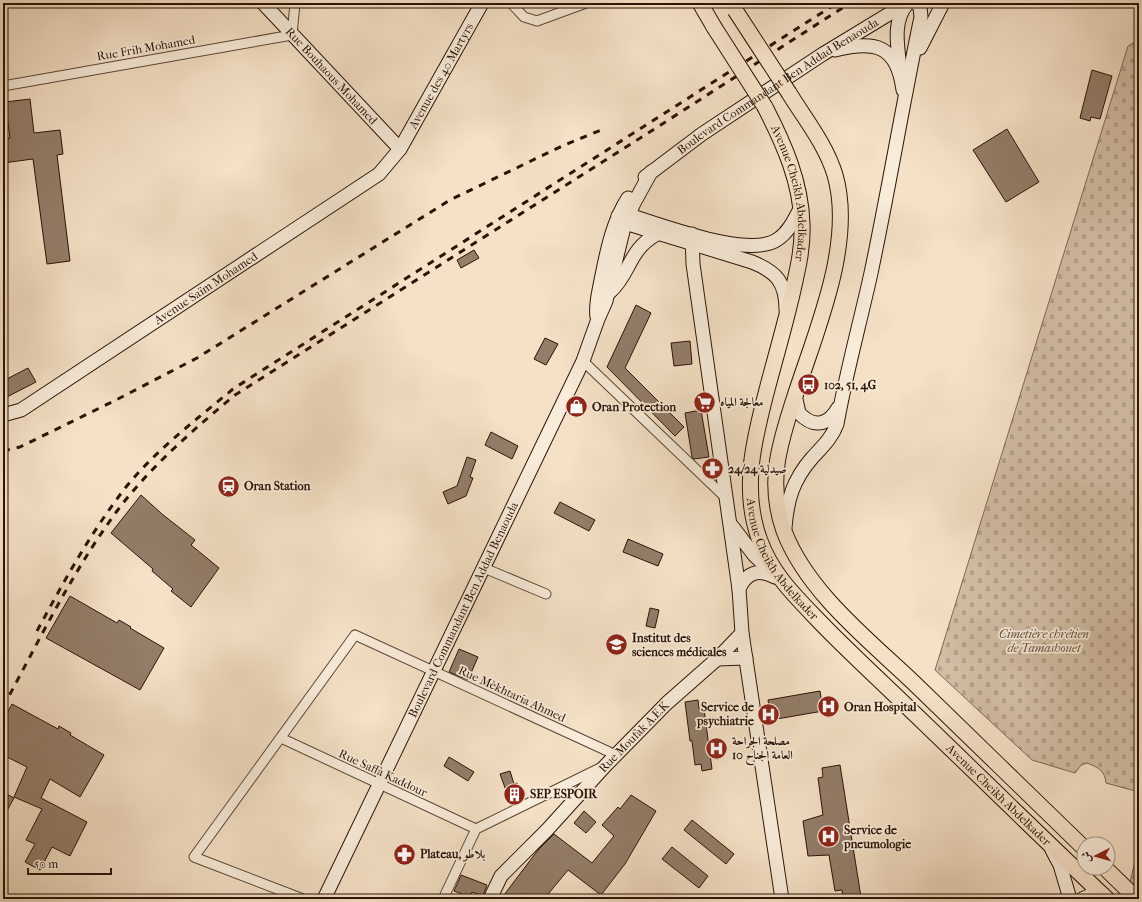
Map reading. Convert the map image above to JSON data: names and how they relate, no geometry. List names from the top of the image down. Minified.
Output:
{"streets":{"main road":["Avenue Cheikh Abdelkader"],"street":["Rue Frih Mohamed","Rue Bouhaous Mohamed","Avenue des 40 Martyrs","Boulevard Commandant Ben Addad Benaouda","Avenue Saïm Mohamed","Rue Mèkhtaria Ahmed","Rue Moufak A.E.K","Rue Saffa Kaddour"]},"crossings":[["Rue Frih Mohamed","Rue Bouhaous Mohamed"],["Rue Bouhaous Mohamed","Avenue des 40 Martyrs"],["Rue Bouhaous Mohamed","Avenue Saïm Mohamed"],["Avenue des 40 Martyrs","Avenue Saïm Mohamed"],["Boulevard Commandant Ben Addad Benaouda","Rue Mèkhtaria Ahmed"],["Boulevard Commandant Ben Addad Benaouda","Rue Saffa Kaddour"],["Rue Mèkhtaria Ahmed","Rue Moufak A.E.K"],["Rue Mèkhtaria Ahmed","Rue Saffa Kaddour"],["Rue Moufak A.E.K","Rue Saffa Kaddour"]],"parks":["Cimetière chrétien de Tamashouet"],"places":{"bus stop":["102, 51, 4G"],"supermarket":["معالجة المياه"],"shop":["Oran Protection"],"pharmacy":["صيدلية 24/24","Plateau, بلاطو"],"station":["Oran Station"],"school or university":["Institut des sciences médicales"],"hospital":["Oran Hospital","Service de psychiatrie","مصلحة الجراحة العامة الجناح 10","Service de pneumologie"],"building":["SEP ESPOIR"]},"scale_bar":"50 m","north":"left"}
